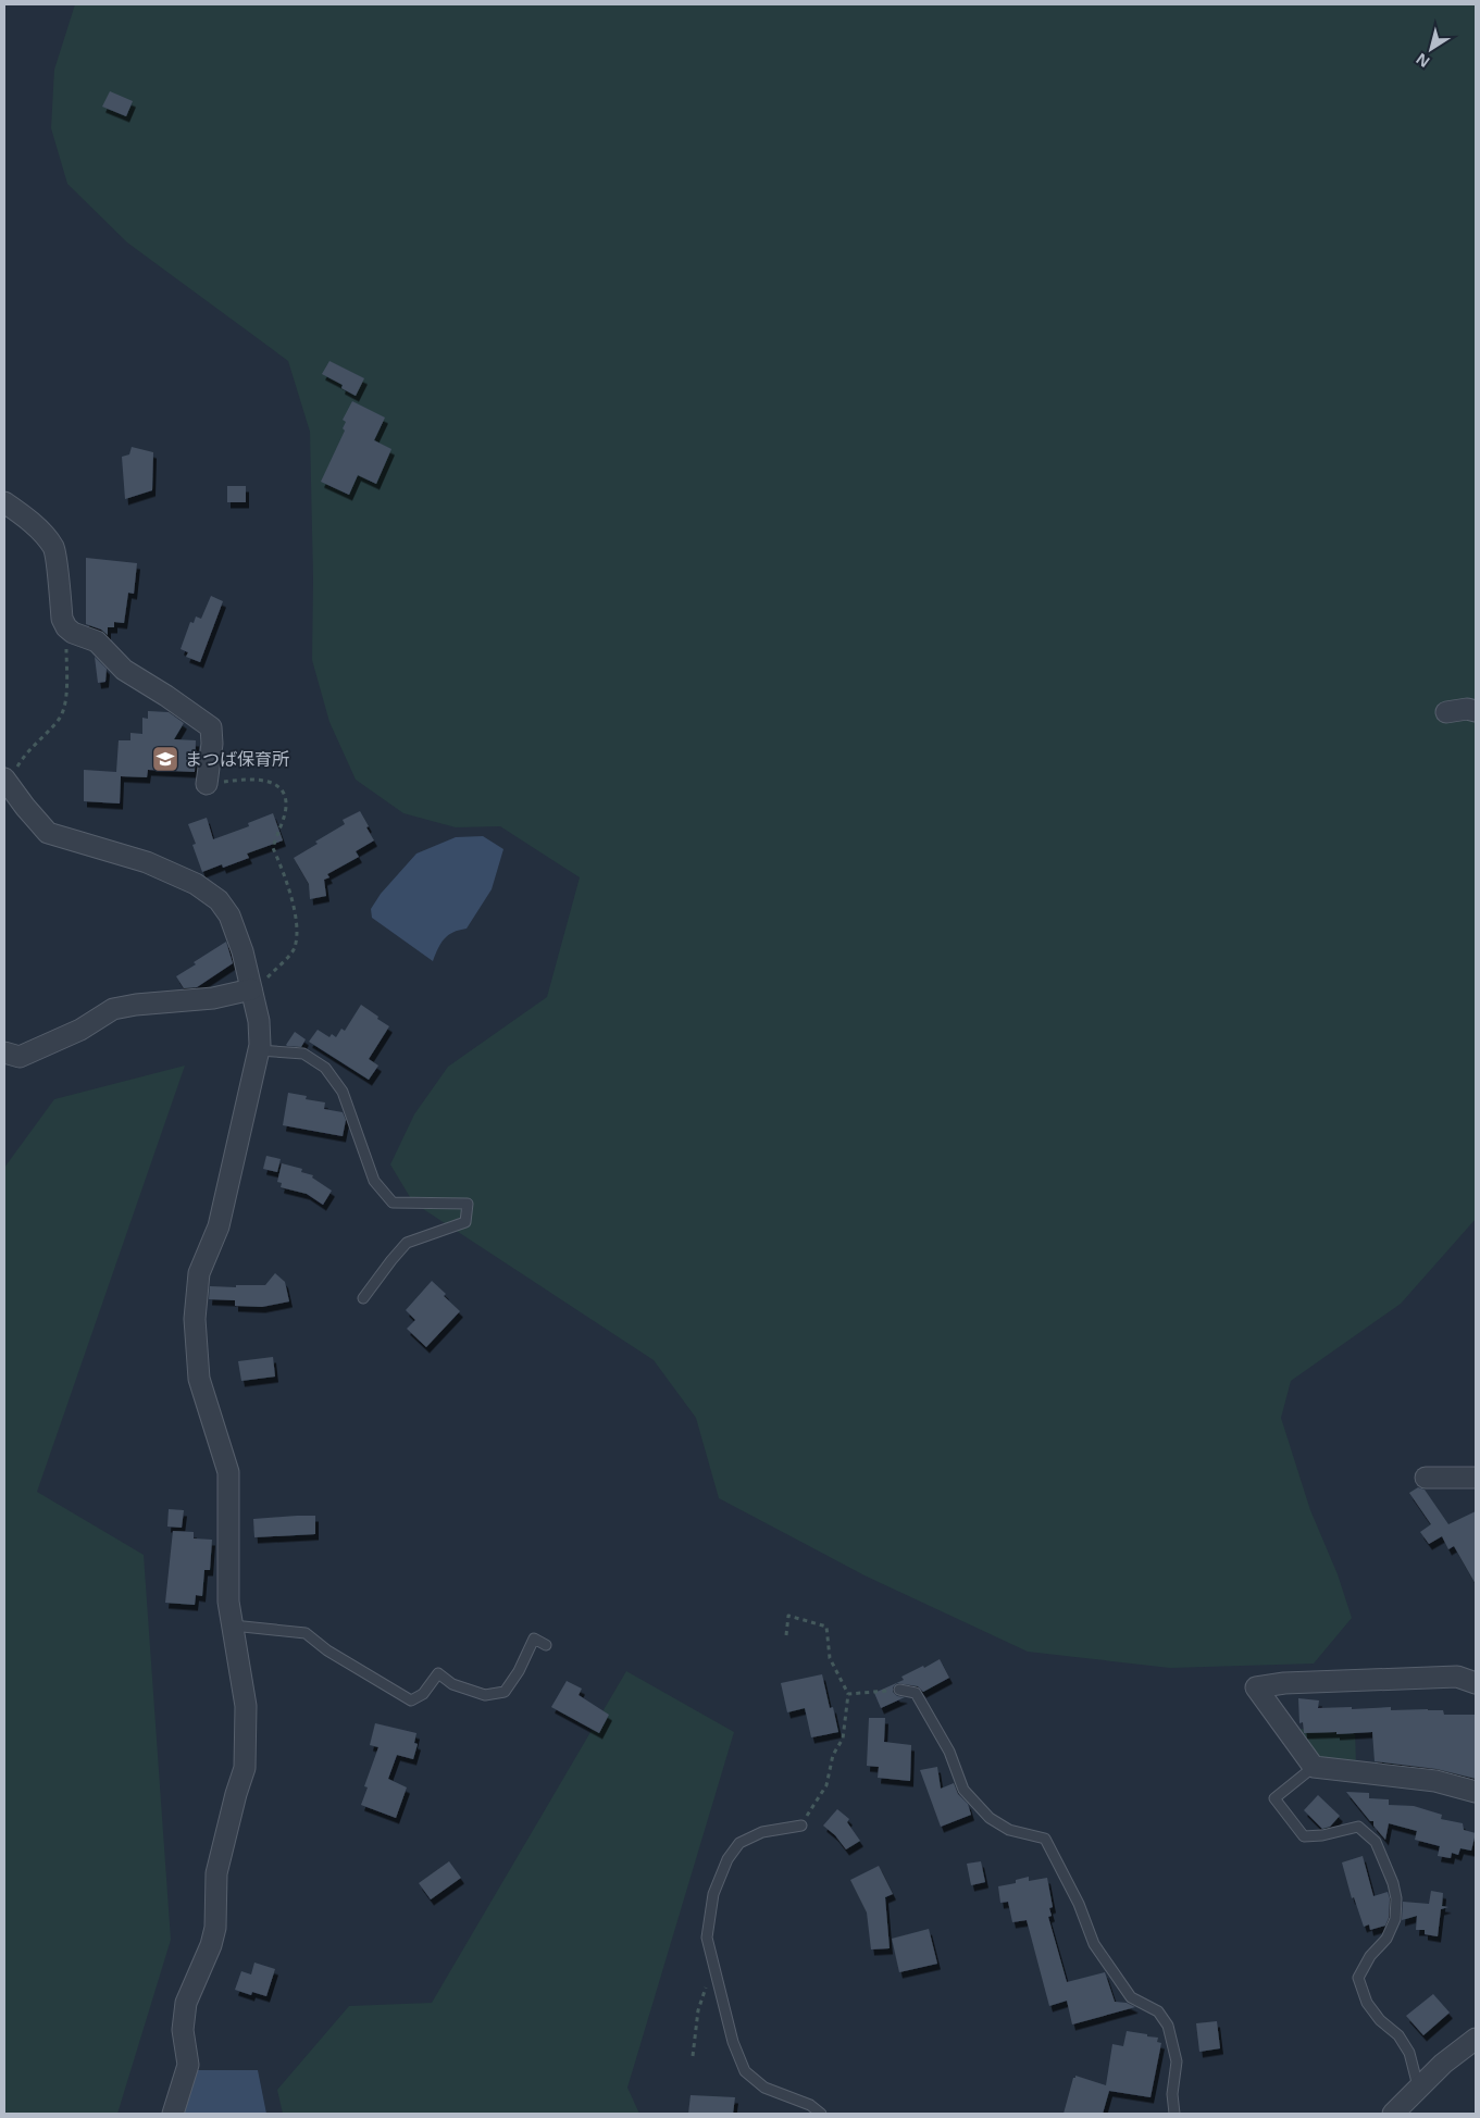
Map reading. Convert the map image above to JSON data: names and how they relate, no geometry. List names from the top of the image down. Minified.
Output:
{"places":{"school or university":["まつば保育所"]},"north":"bottom left"}
